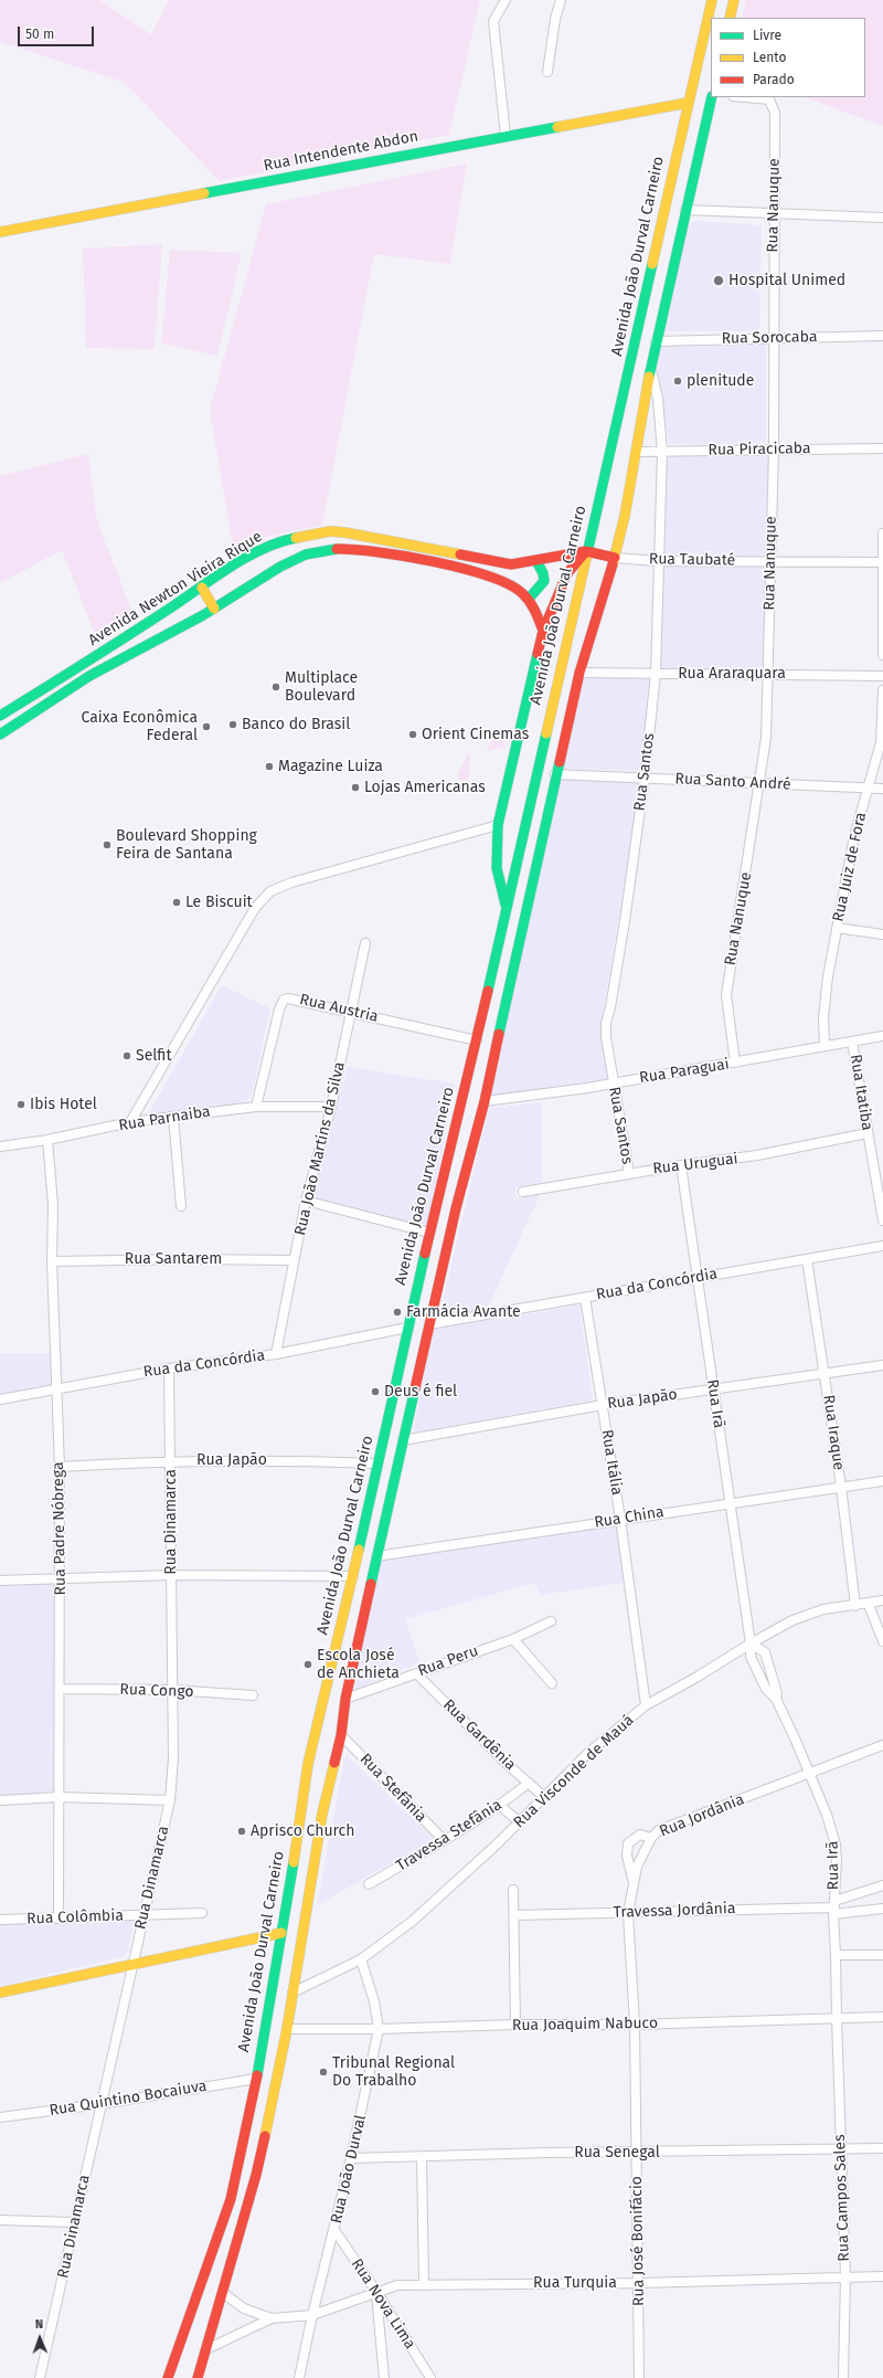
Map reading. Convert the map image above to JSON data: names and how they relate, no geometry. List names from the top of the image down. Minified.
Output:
{"streets":{"main road":["Rua Intendente Abdon","Avenida João Durval Carneiro","Avenida Newton Vieira Rique"],"street":["Rua Nanuque","Rua Sorocaba","Rua Piracicaba","Rua Taubaté","Rua Araraquara","Rua Santos","Rua Santo André","Rua Juiz de Fora","Rua Austria","Rua Paraguai","Rua Itatiba","Rua Parnaiba","Rua João Martins da Silva","Rua Uruguai","Rua Santarem","Rua da Concórdia","Rua Japão","Rua Irã","Rua Iraque","Rua Itália","Rua China","Rua Dinamarca","Rua Padre Nóbrega","Rua Peru","Rua Congo","Rua Gardênia","Rua Visconde de Mauá","Rua Stefânia","Rua Jordânia","Travessa Stefânia","Travessa Jordânia","Rua Colômbia","Rua Joaquim Nabuco","Rua Quintino Bocaiuva","Rua Senegal","Rua João Durval","Rua Campos Sales","Rua José Bonifácio","Rua Turquia","Rua Nova Lima"]},"crossings":[["Rua Intendente Abdon","Avenida João Durval Carneiro"],["Rua Nanuque","Rua Sorocaba"],["Rua Nanuque","Rua Piracicaba"],["Rua Nanuque","Rua Taubaté"],["Rua Nanuque","Rua Araraquara"],["Rua Nanuque","Rua Santo André"],["Rua Nanuque","Rua Paraguai"],["Avenida João Durval Carneiro","Avenida Newton Vieira Rique"],["Avenida João Durval Carneiro","Rua Austria"],["Avenida João Durval Carneiro","Rua da Concórdia"],["Avenida João Durval Carneiro","Rua Japão"],["Avenida João Durval Carneiro","Rua Quintino Bocaiuva"],["Rua Piracicaba","Rua Santos"],["Rua Taubaté","Avenida Newton Vieira Rique"],["Rua Taubaté","Rua Santos"],["Rua Araraquara","Rua Santos"],["Rua Santos","Rua Santo André"],["Rua Santos","Rua Paraguai"],["Rua Santos","Rua Uruguai"],["Rua Santo André","Rua Juiz de Fora"],["Rua Juiz de Fora","Rua Paraguai"],["Rua Austria","Rua Parnaiba"],["Rua Austria","Rua João Martins da Silva"],["Rua Paraguai","Rua Itatiba"],["Rua Itatiba","Rua Uruguai"],["Rua Parnaiba","Rua João Martins da Silva"],["Rua Parnaiba","Rua Padre Nóbrega"],["Rua João Martins da Silva","Rua Santarem"],["Rua João Martins da Silva","Rua da Concórdia"],["Rua Uruguai","Rua Irã"],["Rua Santarem","Rua Padre Nóbrega"],["Rua da Concórdia","Rua Irã"],["Rua da Concórdia","Rua Iraque"],["Rua da Concórdia","Rua Itália"],["Rua da Concórdia","Rua Dinamarca"],["Rua da Concórdia","Rua Padre Nóbrega"],["Rua Japão","Rua Irã"],["Rua Japão","Rua Iraque"],["Rua Japão","Rua Itália"],["Rua Japão","Rua Dinamarca"],["Rua Japão","Rua Padre Nóbrega"],["Rua Irã","Rua China"],["Rua Irã","Rua Visconde de Mauá"],["Rua Irã","Rua Jordânia"],["Rua Irã","Travessa Jordânia"],["Rua Irã","Rua Joaquim Nabuco"],["Rua Irã","Rua Campos Sales"],["Rua Iraque","Rua China"],["Rua Iraque","Rua Visconde de Mauá"],["Rua Itália","Rua China"],["Rua Itália","Rua Visconde de Mauá"],["Rua Dinamarca","Rua Congo"],["Rua Dinamarca","Rua Colômbia"],["Rua Dinamarca","Rua Quintino Bocaiuva"],["Rua Padre Nóbrega","Rua Congo"],["Rua Padre Nóbrega","Rua Colômbia"],["Rua Peru","Rua Gardênia"],["Rua Gardênia","Rua Visconde de Mauá"],["Rua Gardênia","Travessa Stefânia"],["Rua Visconde de Mauá","Rua João Durval"],["Rua Stefânia","Travessa Stefânia"],["Rua Jordânia","Travessa Jordânia"],["Rua Jordânia","Rua Joaquim Nabuco"],["Rua Jordânia","Rua José Bonifácio"],["Rua Joaquim Nabuco","Rua João Durval"],["Rua Joaquim Nabuco","Rua Campos Sales"],["Rua Joaquim Nabuco","Rua José Bonifácio"],["Rua Senegal","Rua João Durval"],["Rua Senegal","Rua Campos Sales"],["Rua Senegal","Rua José Bonifácio"],["Rua João Durval","Rua Turquia"],["Rua João Durval","Rua Nova Lima"],["Rua Campos Sales","Rua Turquia"],["Rua José Bonifácio","Rua Turquia"],["Rua Turquia","Rua Nova Lima"]],"places":["Hospital Unimed","plenitude","Multiplace Boulevard","Banco do Brasil","Caixa Econômica Federal","Orient Cinemas","Magazine Luiza","Lojas Americanas","Boulevard Shopping Feira de Santana","Le Biscuit","Selfit","Ibis Hotel","Farmácia Avante","Deus é fiel","Escola José de Anchieta","Aprisco Church","Tribunal Regional Do Trabalho"],"legend":["Livre","Lento","Parado"],"scale_bar":"50 m","north":"top"}
